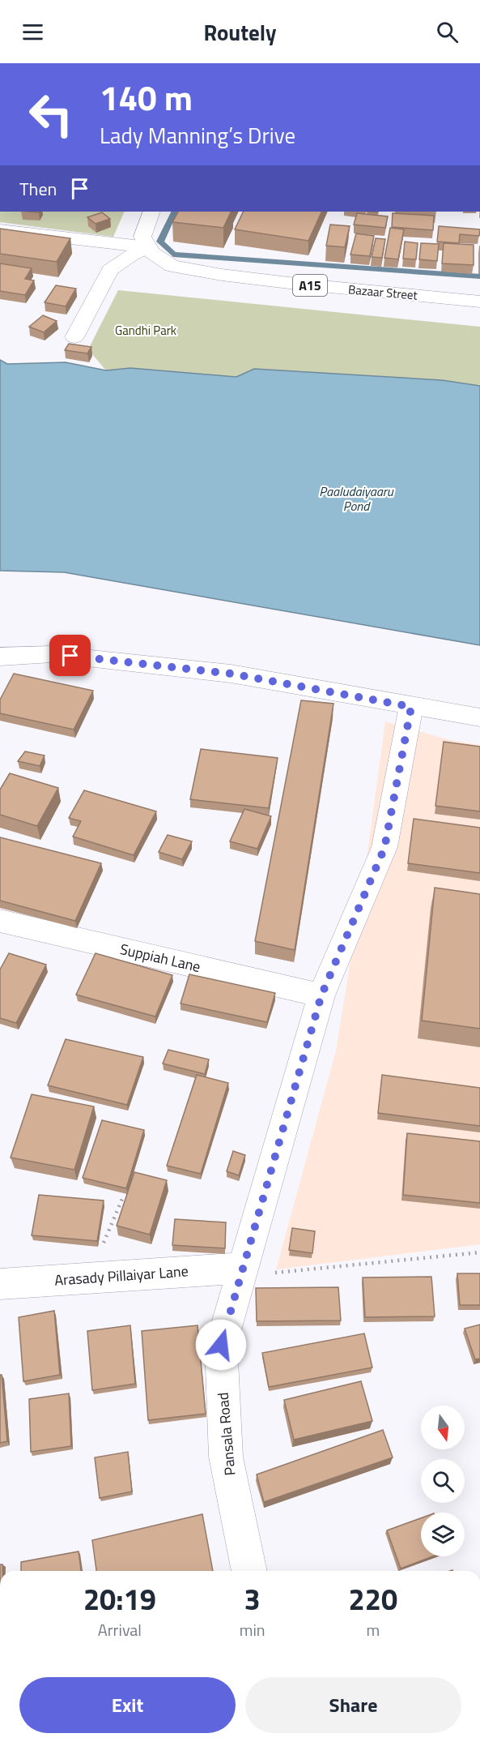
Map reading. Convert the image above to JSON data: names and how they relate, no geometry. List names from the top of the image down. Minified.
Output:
{"streets":{"main road":["A15","Bazaar Street","Suppiah Lane","Arasady Pillaiyar Lane","Pansala Road"]},"crossings":[["Suppiah Lane","Pansala Road"],["Arasady Pillaiyar Lane","Pansala Road"]],"water":["Paaludaiyaaru Pond"],"parks":["Gandhi Park"],"north":"bottom","page":{"header":"Routely","turn":["140 m","Lady Manning’s Drive"],"then":"Then","eta":["20:19","Arrival","3","min","220","m"],"buttons":["Exit","Share"]}}
